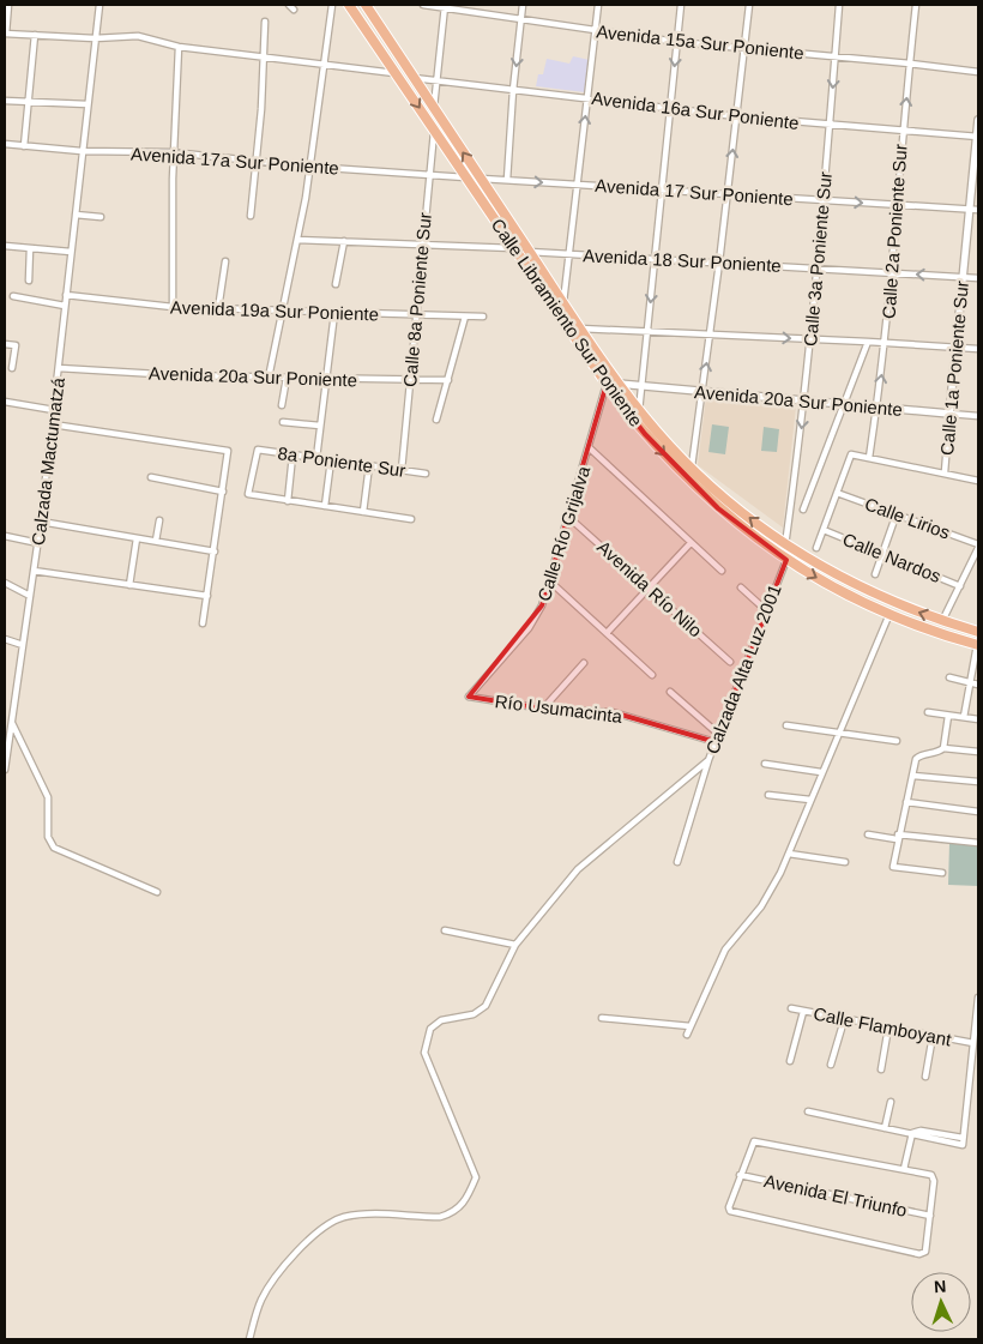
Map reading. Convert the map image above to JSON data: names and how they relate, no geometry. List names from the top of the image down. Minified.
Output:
{"streets":{"main road":["Calle Libramiento Sur Poniente"],"street":["Avenida 15a Sur Poniente","Avenida 16a Sur Poniente","Avenida 17a Sur Poniente","Avenida 17 Sur Poniente","Calle 2a Poniente Sur","Calle 3a Poniente Sur","Avenida 18 Sur Poniente","Calle 8a Poniente Sur","Avenida 19a Sur Poniente","Calle 1a Poniente Sur","Avenida 20a Sur Poniente","Calzada Mactumatzá","8a Poniente Sur","Calle Lirios","Calle Río Grijalva","Calle Nardos","Avenida Río Nilo","Calzada Alta Luz 2001","Río Usumacinta","Calle Flamboyant","Avenida El Triunfo"]},"crossings":[["Avenida 15a Sur Poniente","Calle 2a Poniente Sur"],["Avenida 15a Sur Poniente","Calle 3a Poniente Sur"],["Avenida 16a Sur Poniente","Calle 2a Poniente Sur"],["Avenida 16a Sur Poniente","Calle 3a Poniente Sur"],["Avenida 16a Sur Poniente","Calle Libramiento Sur Poniente"],["Avenida 16a Sur Poniente","Calle 1a Poniente Sur"],["Avenida 17a Sur Poniente","Calle 8a Poniente Sur"],["Avenida 17a Sur Poniente","Calle Libramiento Sur Poniente"],["Avenida 17a Sur Poniente","Calzada Mactumatzá"],["Avenida 17 Sur Poniente","Calle 2a Poniente Sur"],["Avenida 17 Sur Poniente","Calle 3a Poniente Sur"],["Avenida 17 Sur Poniente","Calle Libramiento Sur Poniente"],["Avenida 17 Sur Poniente","Calle 1a Poniente Sur"],["Calle 2a Poniente Sur","Avenida 18 Sur Poniente"],["Calle 2a Poniente Sur","Avenida 20a Sur Poniente"],["Calle 3a Poniente Sur","Avenida 18 Sur Poniente"],["Calle 3a Poniente Sur","Calle Libramiento Sur Poniente"],["Calle 3a Poniente Sur","Avenida 20a Sur Poniente"],["Avenida 18 Sur Poniente","Calle Libramiento Sur Poniente"],["Avenida 18 Sur Poniente","Calle 1a Poniente Sur"],["Calle 8a Poniente Sur","Avenida 19a Sur Poniente"],["Calle 8a Poniente Sur","Calle Libramiento Sur Poniente"],["Calle 8a Poniente Sur","Avenida 20a Sur Poniente"],["Calle 8a Poniente Sur","8a Poniente Sur"],["Avenida 19a Sur Poniente","Calzada Mactumatzá"],["Calle Libramiento Sur Poniente","Avenida 20a Sur Poniente"],["Calle Libramiento Sur Poniente","Calle Río Grijalva"],["Calle Libramiento Sur Poniente","Calzada Alta Luz 2001"],["Calle 1a Poniente Sur","Avenida 20a Sur Poniente"],["Avenida 20a Sur Poniente","Calzada Mactumatzá"],["Calle Río Grijalva","Avenida Río Nilo"],["Calle Río Grijalva","Río Usumacinta"],["Calzada Alta Luz 2001","Río Usumacinta"]],"north":"top"}
